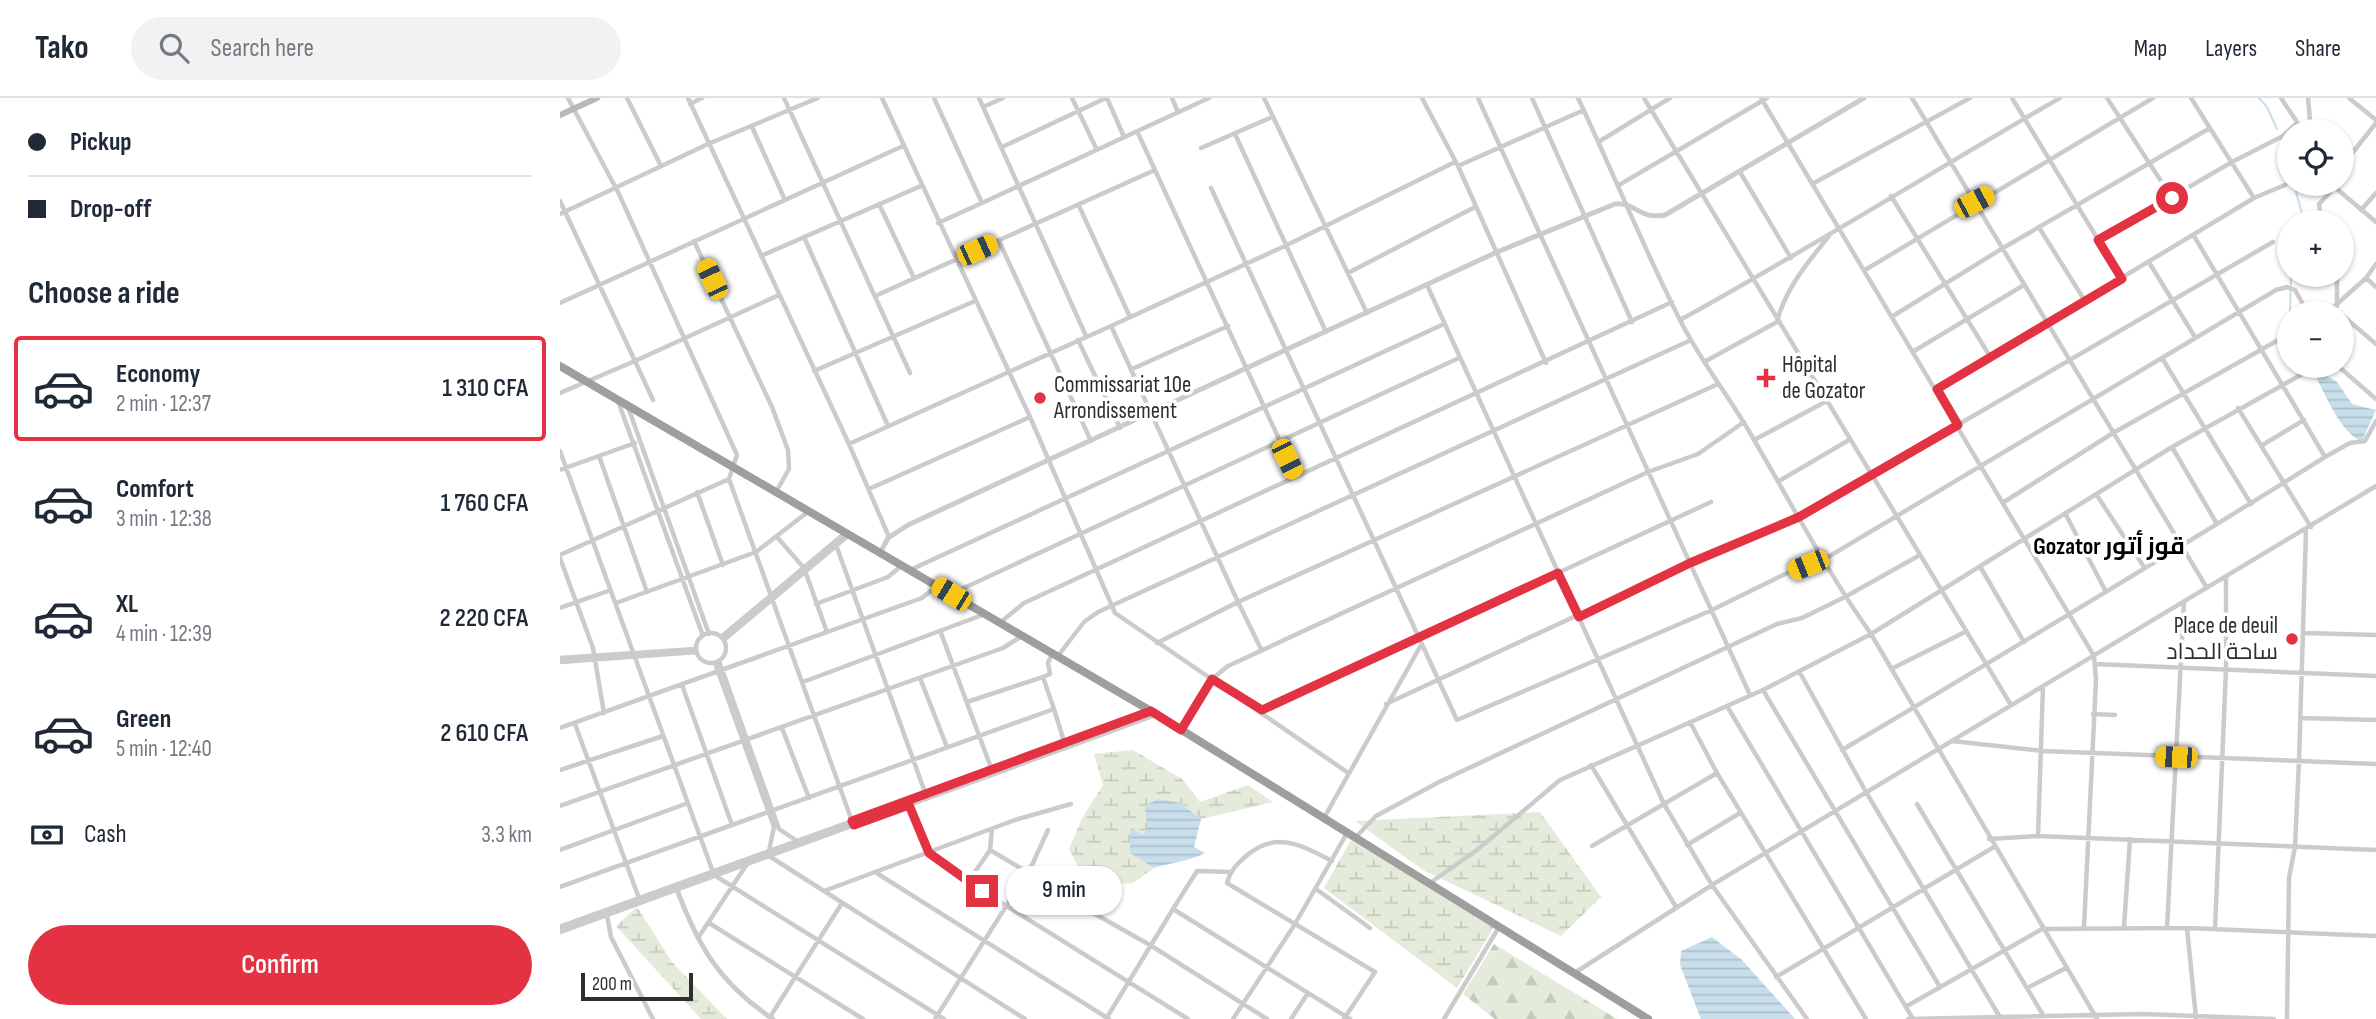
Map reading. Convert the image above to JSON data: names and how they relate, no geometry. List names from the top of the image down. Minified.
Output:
{"districts":["Gozator قوز أتور"],"places":{"health":["Hôpital de Gozator"],"other":["Commissariat 10e Arrondissement","Place de deuil ساحة الحداد"]},"scale_bar":"200 m","page":{"header":"Tako","search":"Search here","nav":["Map","Layers","Share"],"banner":["Pickup","Drop-off"],"map_buttons":["+","−"],"heading":"Choose a ride","list":[{"name":"Economy","note":"2 min · 12:37","value":"1 310 CFA"},{"name":"Comfort","note":"3 min · 12:38","value":"1 760 CFA"},{"name":"XL","note":"4 min · 12:39","value":"2 220 CFA"},{"name":"Green","note":"5 min · 12:40","value":"2 610 CFA"}],"pay":["Cash","3.3 km"],"bubble":"9 min","buttons":"Confirm","scale":"200 m"}}
